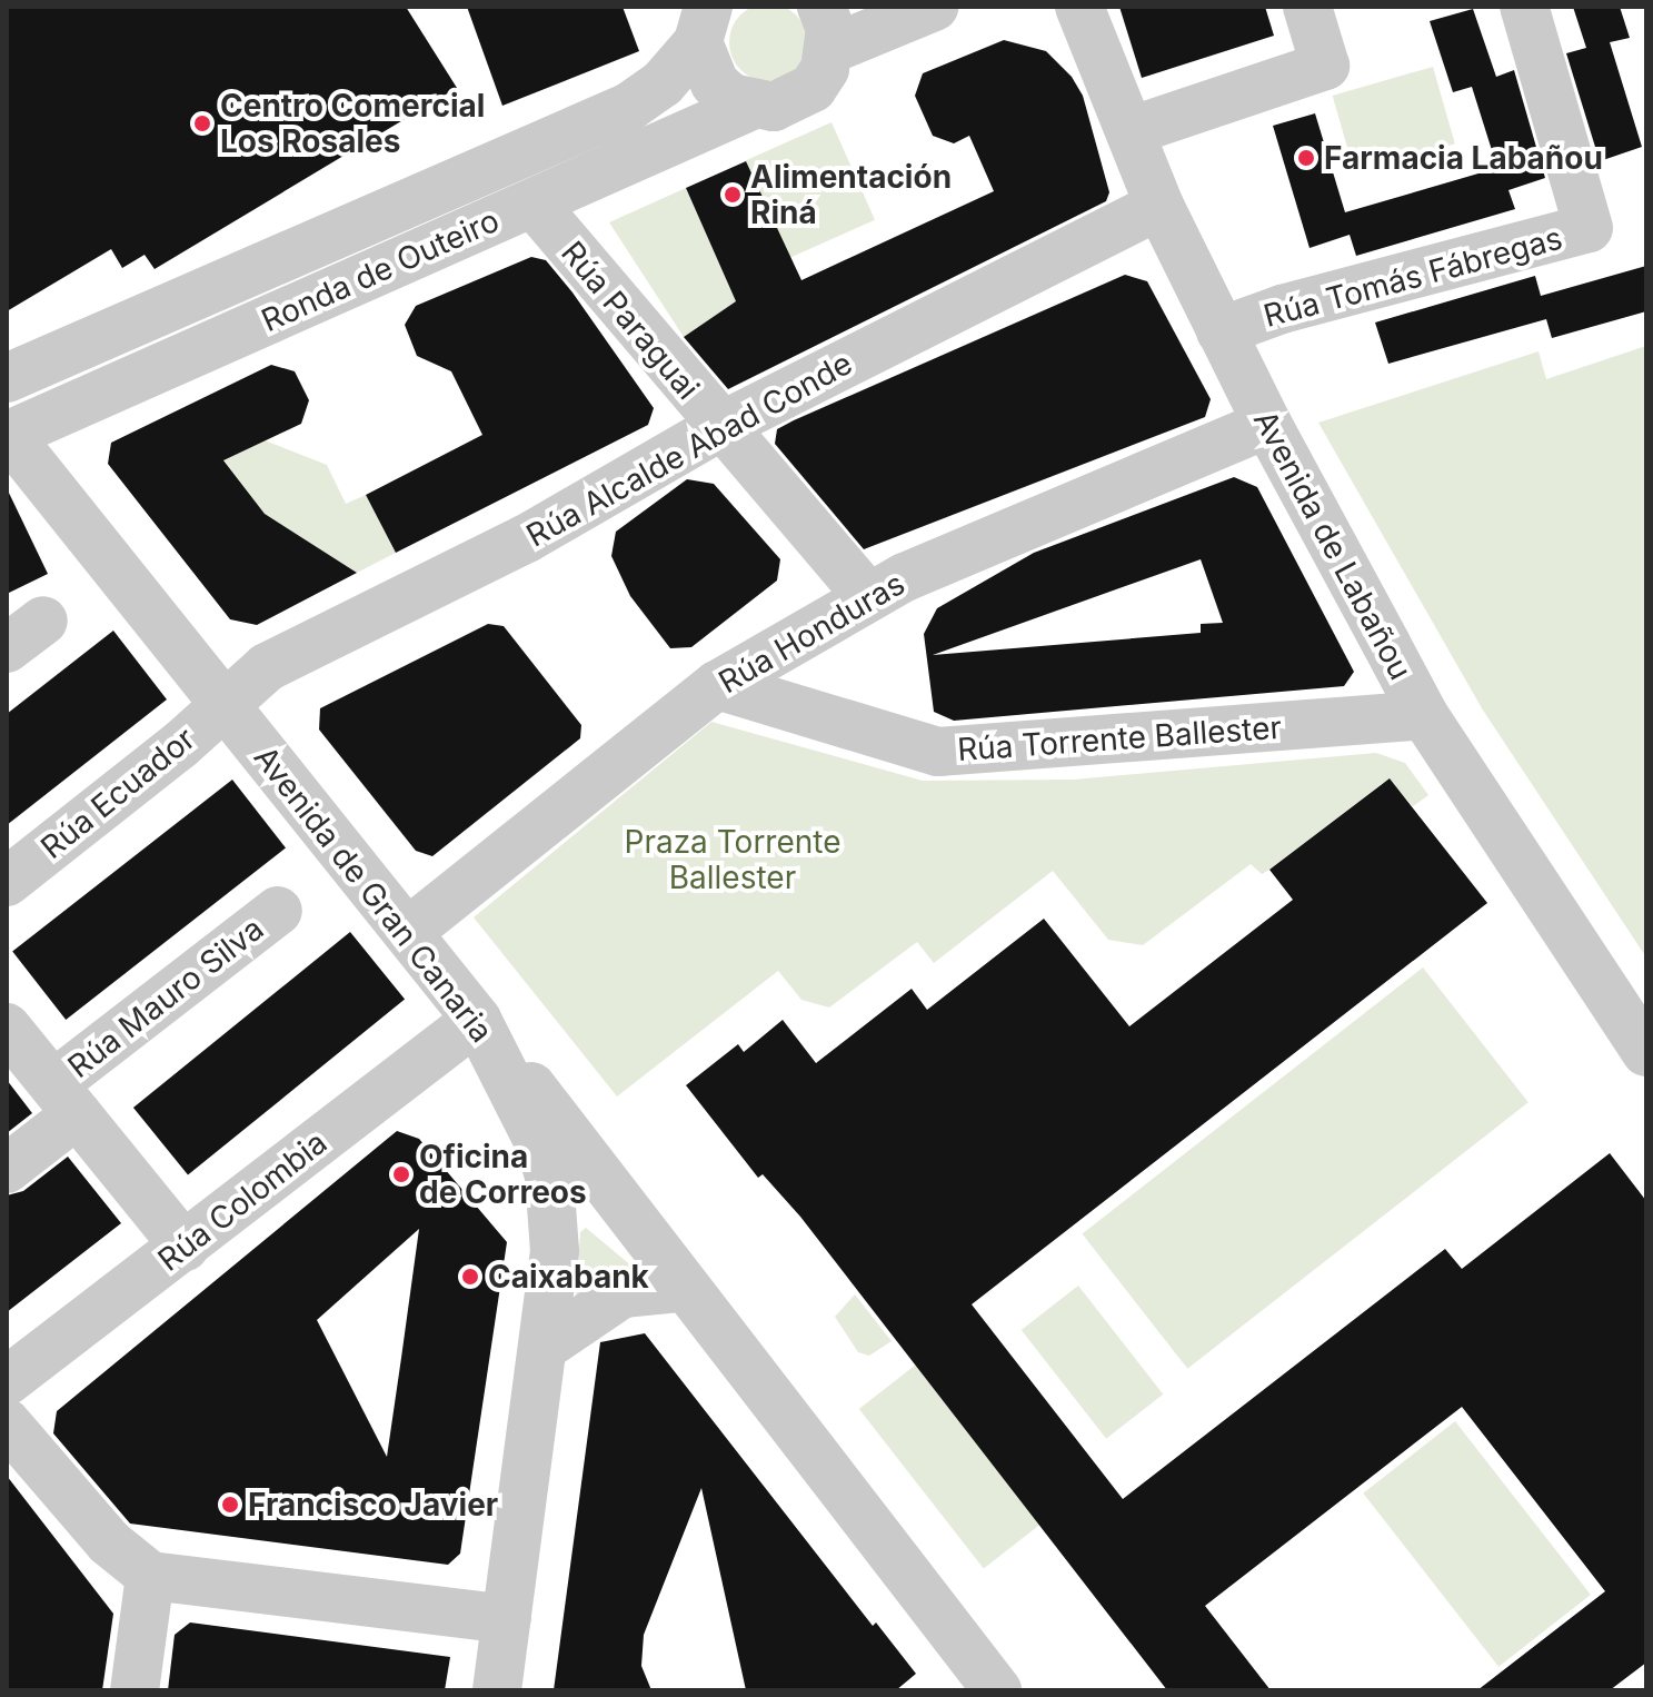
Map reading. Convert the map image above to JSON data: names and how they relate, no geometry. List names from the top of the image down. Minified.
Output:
{"streets":{"street":["Ronda de Outeiro","Rúa Tomás Fábregas","Rúa Paraguai","Rúa Alcalde Abad Conde","Avenida de Labañou","Rúa Honduras","Rúa Torrente Ballester","Rúa Ecuador","Avenida de Gran Canaria","Rúa Mauro Silva","Rúa Colombia"]},"crossings":[["Ronda de Outeiro","Rúa Paraguai"],["Ronda de Outeiro","Avenida de Gran Canaria"],["Rúa Tomás Fábregas","Avenida de Labañou"],["Rúa Paraguai","Rúa Alcalde Abad Conde"],["Rúa Paraguai","Rúa Honduras"],["Rúa Alcalde Abad Conde","Avenida de Labañou"],["Rúa Alcalde Abad Conde","Rúa Ecuador"],["Rúa Alcalde Abad Conde","Avenida de Gran Canaria"],["Avenida de Labañou","Rúa Honduras"],["Avenida de Labañou","Rúa Torrente Ballester"],["Rúa Honduras","Rúa Torrente Ballester"],["Rúa Honduras","Avenida de Gran Canaria"],["Rúa Ecuador","Avenida de Gran Canaria"],["Avenida de Gran Canaria","Rúa Colombia"]],"parks":["Praza Torrente Ballester"],"places":["Centro Comercial Los Rosales","Farmacia Labañou","Alimentación Riná","Oficina de Correos","Caixabank","Francisco Javier"]}
